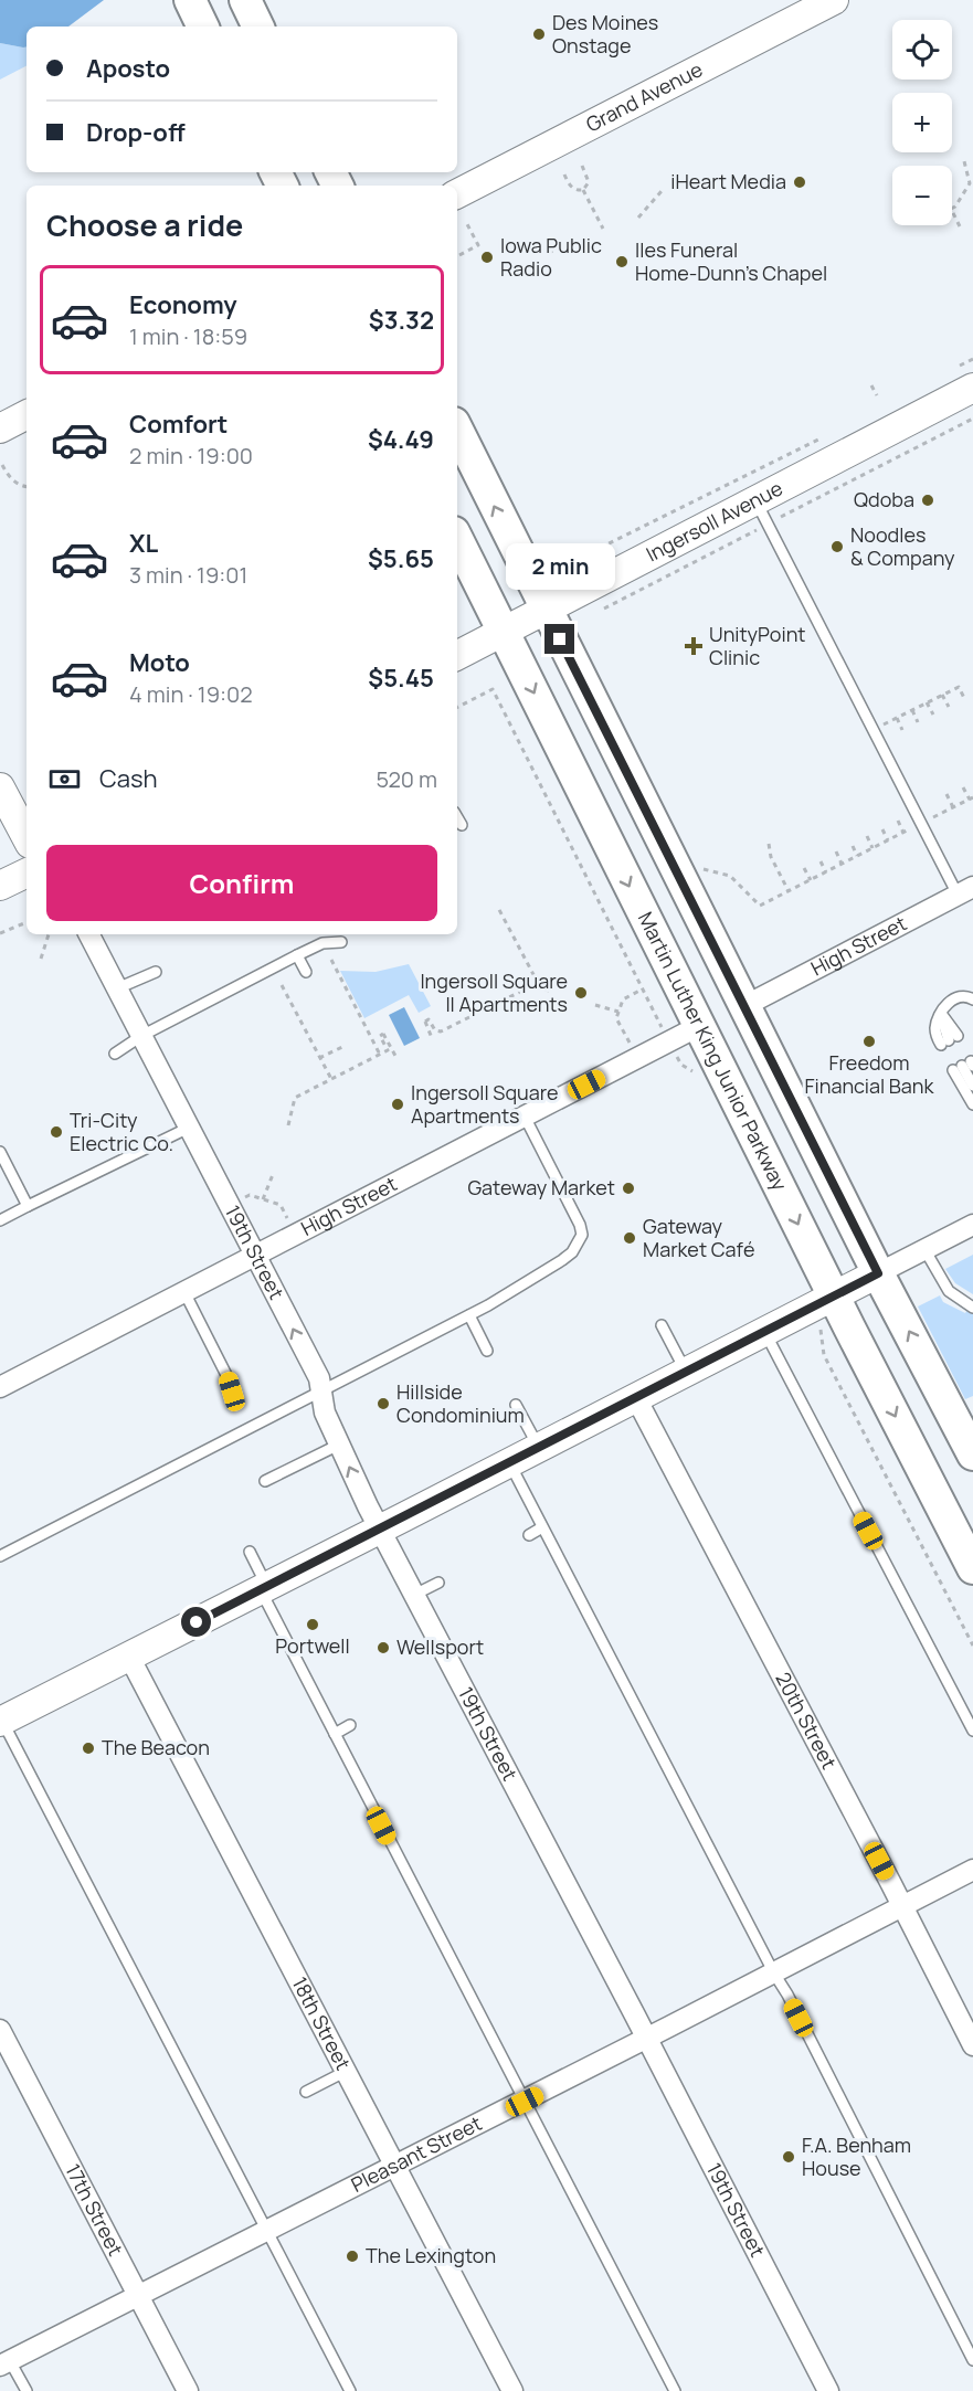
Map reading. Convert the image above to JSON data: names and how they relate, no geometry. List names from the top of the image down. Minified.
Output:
{"streets":{"main road":["Grand Avenue","Ingersoll Avenue","Martin Luther King Junior Parkway"],"street":["High Street","19th Street","20th Street","18th Street","Pleasant Street","17th Street"]},"crossings":[["Ingersoll Avenue","Martin Luther King Junior Parkway"],["High Street","Martin Luther King Junior Parkway"],["High Street","19th Street"],["19th Street","Pleasant Street"],["20th Street","Pleasant Street"],["18th Street","Pleasant Street"],["Pleasant Street","17th Street"]],"places":{"other":["Des Moines Onstage","iHeart Media","Iowa Public Radio","Iles Funeral Home-Dunn's Chapel","Qdoba","Noodles & Company","Ingersoll Square II Apartments","Freedom Financial Bank","Ingersoll Square Apartments","Tri-City Electric Co.","Gateway Market","Gateway Market Café","Hillside Condominium","Portwell","Wellsport","The Beacon","F.A. Benham House","The Lexington"],"health":["UnityPoint Clinic"]},"page":{"map_buttons":["+","−"],"banner":["Aposto","Drop-off"],"heading":"Choose a ride","list":[{"name":"Economy","note":"1 min · 18:59","value":"$3.32"},{"name":"Comfort","note":"2 min · 19:00","value":"$4.49"},{"name":"XL","note":"3 min · 19:01","value":"$5.65"},{"name":"Moto","note":"4 min · 19:02","value":"$5.45"}],"bubble":"2 min","pay":["Cash","520 m"],"buttons":"Confirm"}}
